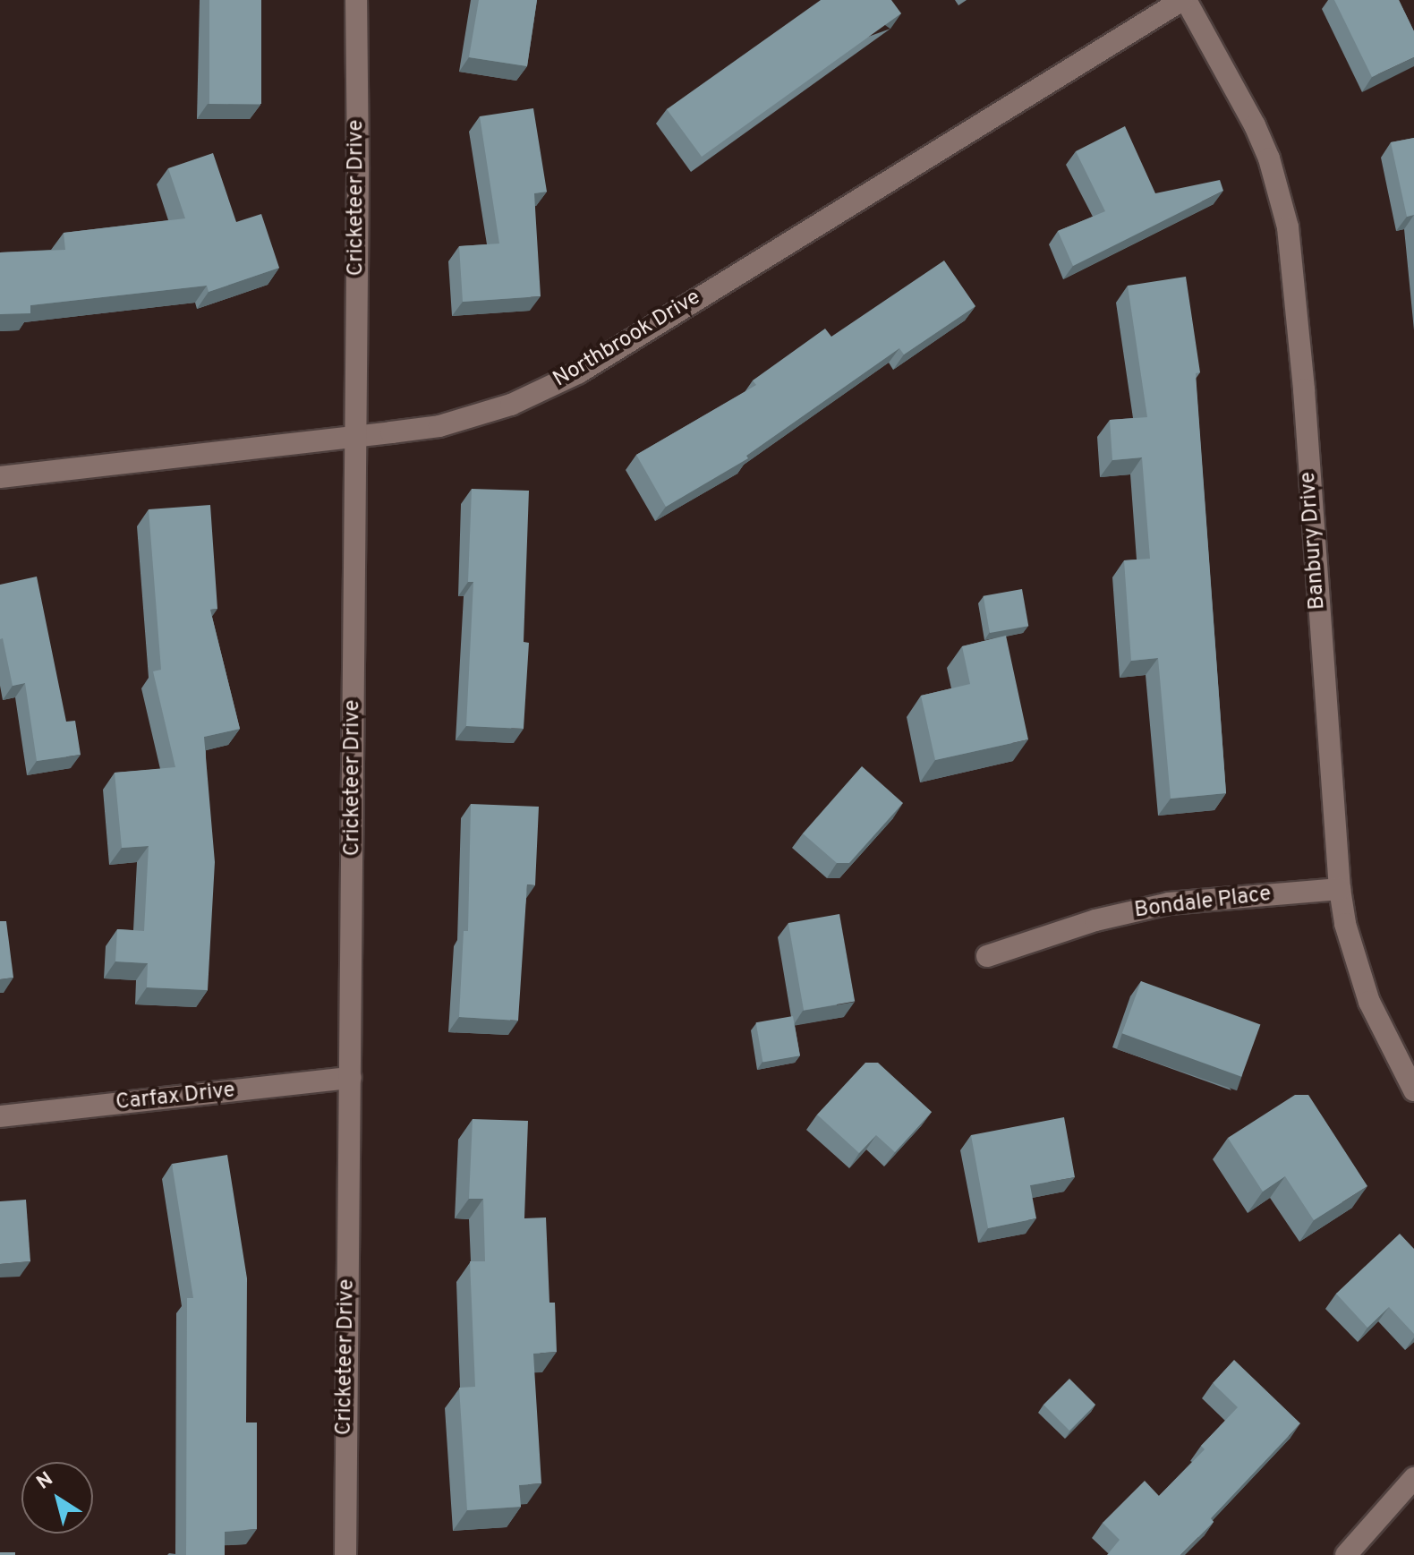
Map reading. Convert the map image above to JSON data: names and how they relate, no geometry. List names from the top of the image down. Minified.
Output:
{"streets":{"street":["Cricketeer Drive","Northbrook Drive","Banbury Drive","Bondale Place","Carfax Drive"]},"crossings":[["Cricketeer Drive","Northbrook Drive"],["Cricketeer Drive","Carfax Drive"],["Northbrook Drive","Banbury Drive"],["Banbury Drive","Bondale Place"]],"north":"top left"}
